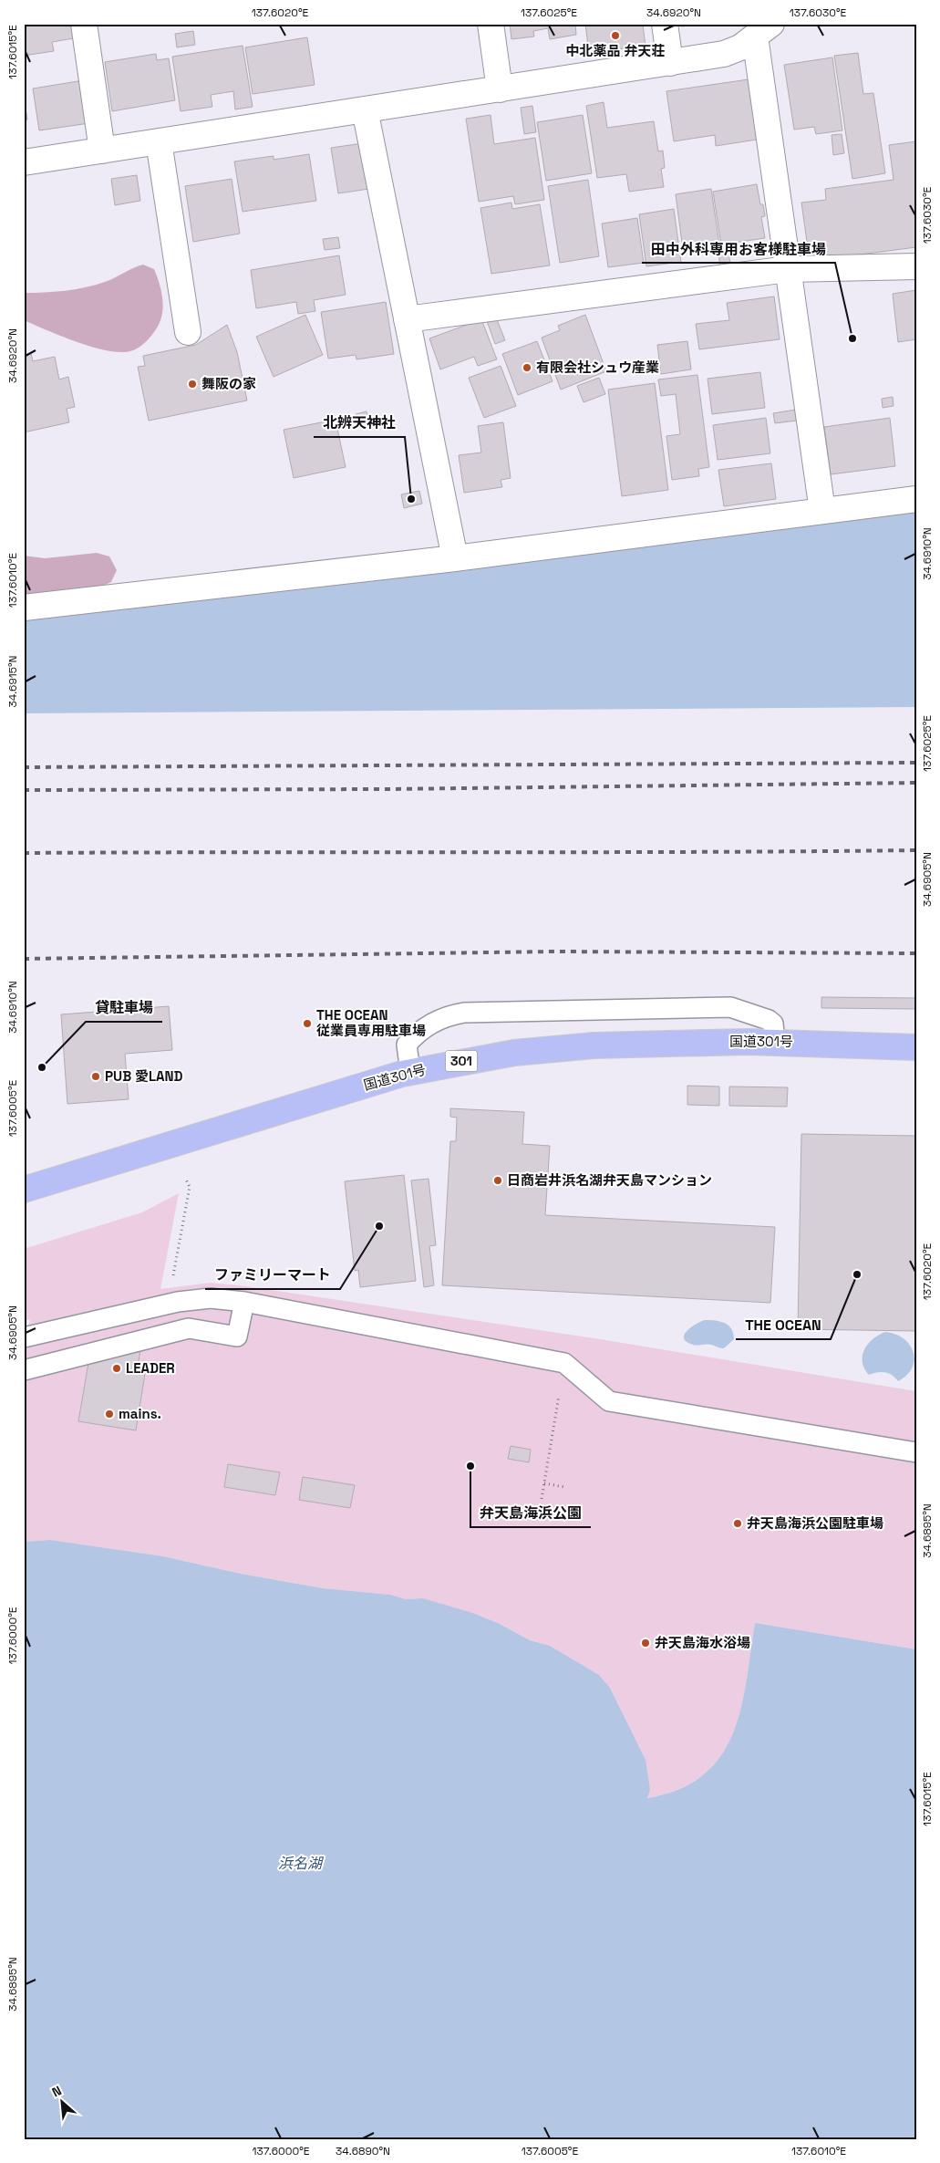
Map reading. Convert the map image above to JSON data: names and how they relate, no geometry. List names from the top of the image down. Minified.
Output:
{"streets":{"highway":["国道301号","301"]},"water":["浜名湖"],"places":["中北薬品 弁天荘","田中外科専用お客様駐車場","有限会社シュウ産業","舞阪の家","北辨天神社","THE OCEAN 従業員専用駐車場","貸駐車場","PUB 愛LAND","日商岩井浜名湖弁天島マンション","ファミリーマート","THE OCEAN","LEADER","mains.","弁天島海浜公園","弁天島海浜公園駐車場","弁天島海水浴場"],"north":"top left","coordinates":["137.6020°E","137.6025°E","34.6920°N","137.6030°E","137.6015°E","34.6910°N","137.6010°E","34.6915°N","34.6905°N","137.6005°E","34.6895°N","137.6000°E","34.6890°N"]}
